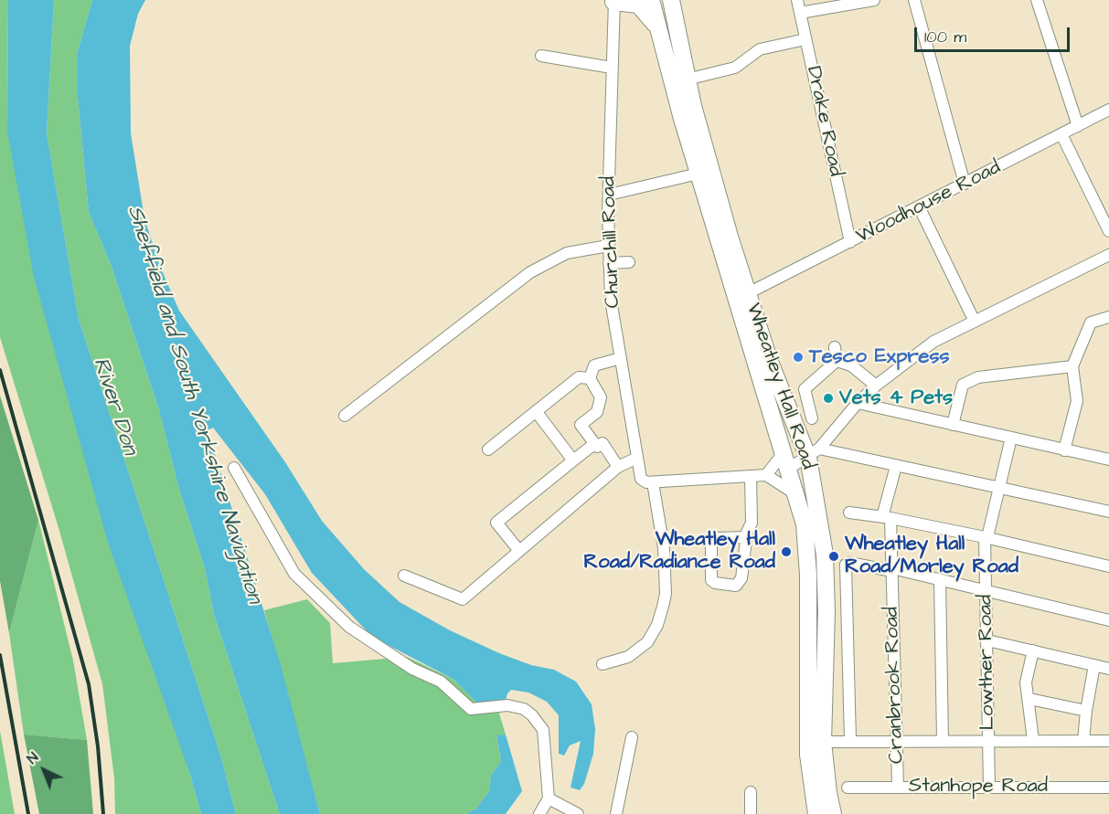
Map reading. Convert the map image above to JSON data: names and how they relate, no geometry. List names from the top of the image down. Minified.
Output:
{"streets":{"highway":["Wheatley Hall Road"],"street":["Drake Road","Woodhouse Road","Churchill Road","Lowther Road","Cranbrook Road","Stanhope Road"]},"crossings":[["Drake Road","Woodhouse Road"],["Woodhouse Road","Wheatley Hall Road"],["Lowther Road","Stanhope Road"],["Cranbrook Road","Stanhope Road"]],"water":["Sheffield and South Yorkshire Navigation","River Don"],"places":["Tesco Express","Vets 4 Pets","Wheatley Hall Road/Radiance Road","Wheatley Hall Road/Morley Road"],"scale_bar":"100 m","north":"top left"}
